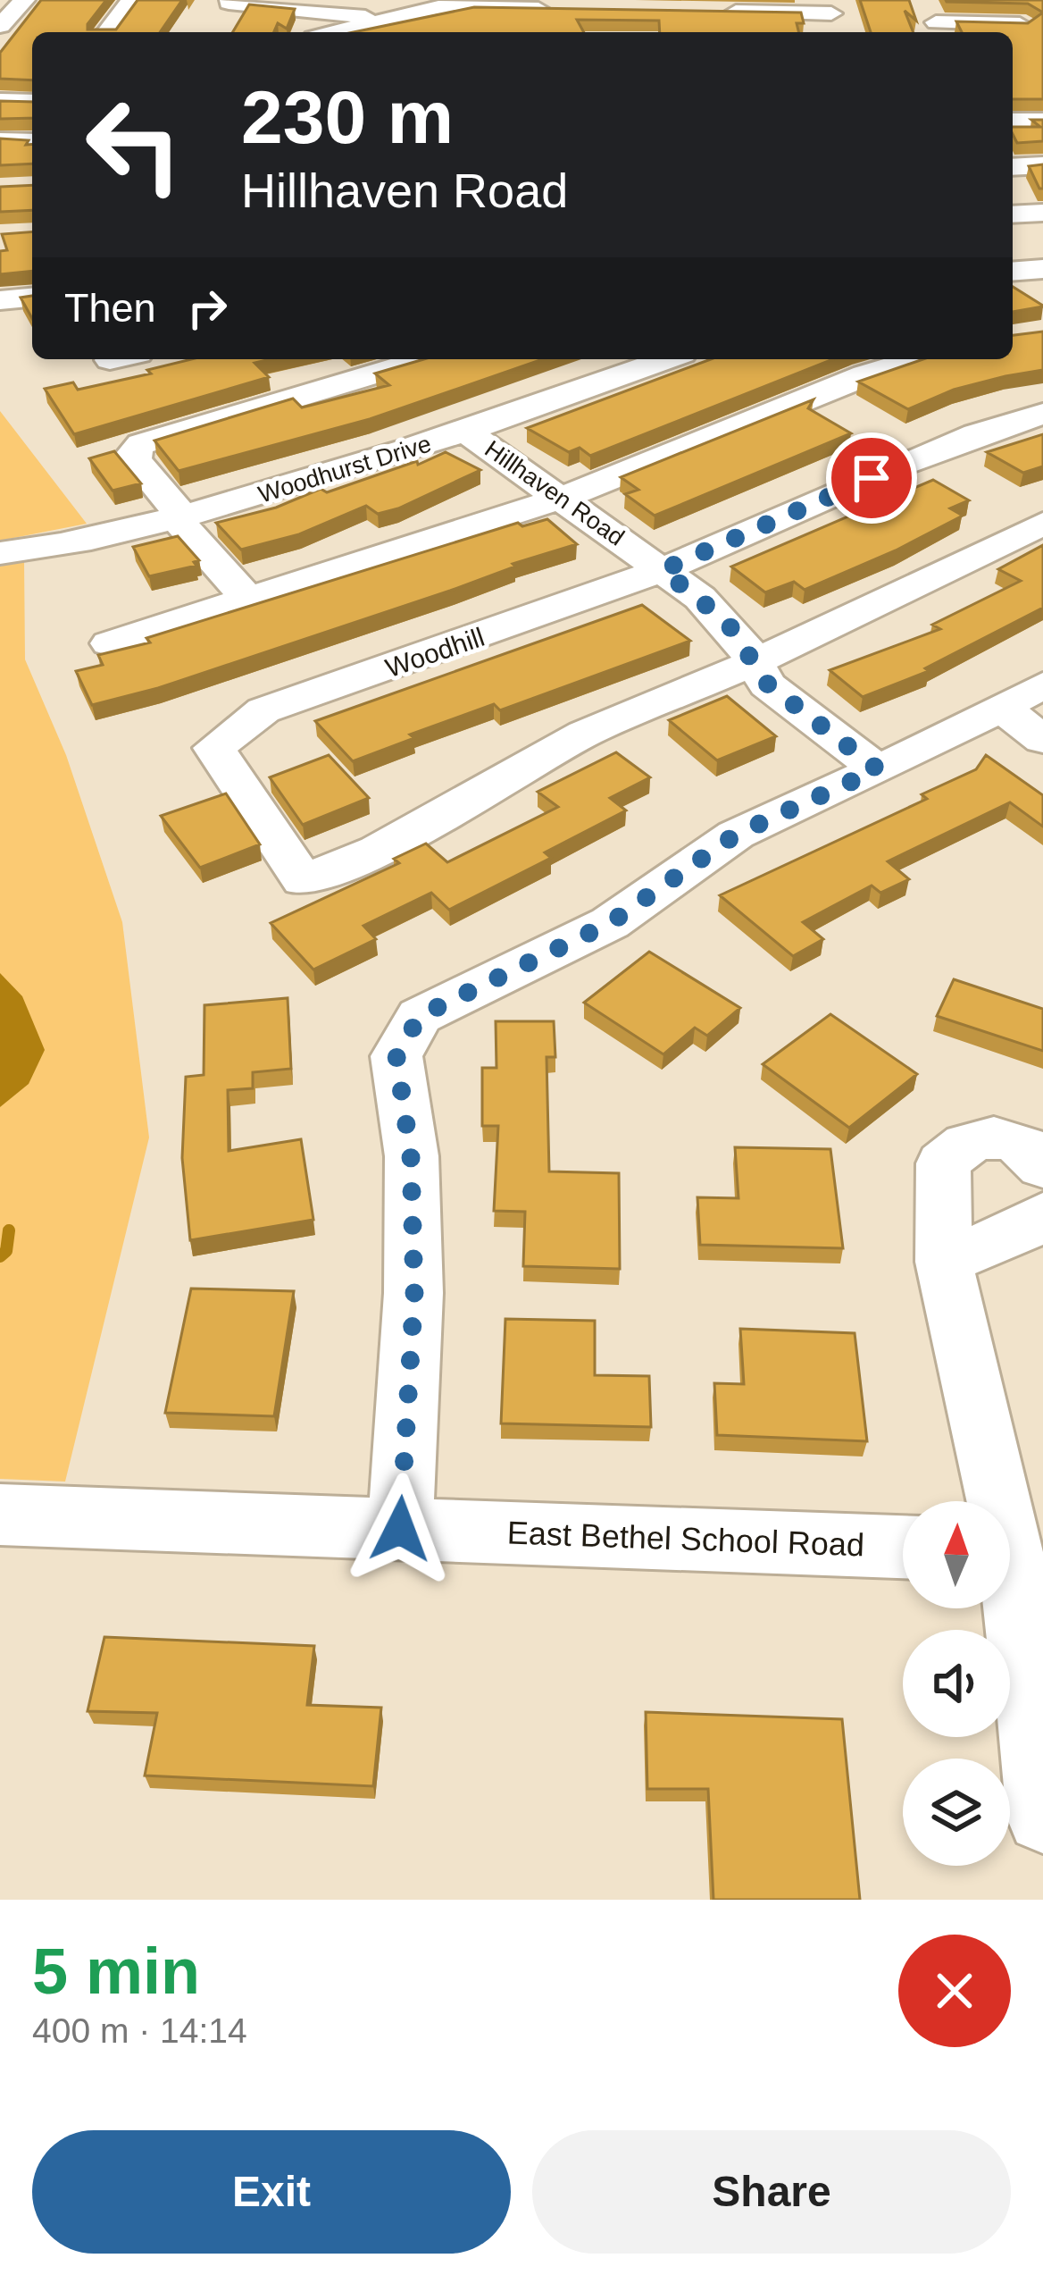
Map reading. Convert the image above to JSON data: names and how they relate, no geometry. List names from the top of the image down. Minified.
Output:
{"streets":{"street":["Woodhurst Drive","Hillhaven Road","Woodhill","East Bethel School Road"]},"crossings":[["Woodhurst Drive","Hillhaven Road"],["Hillhaven Road","Woodhill"]],"north":"top","page":{"turn":["230 m","Hillhaven Road"],"then":"Then","heading":["5 min","400 m · 14:14"],"buttons":["Exit","Share"]}}
